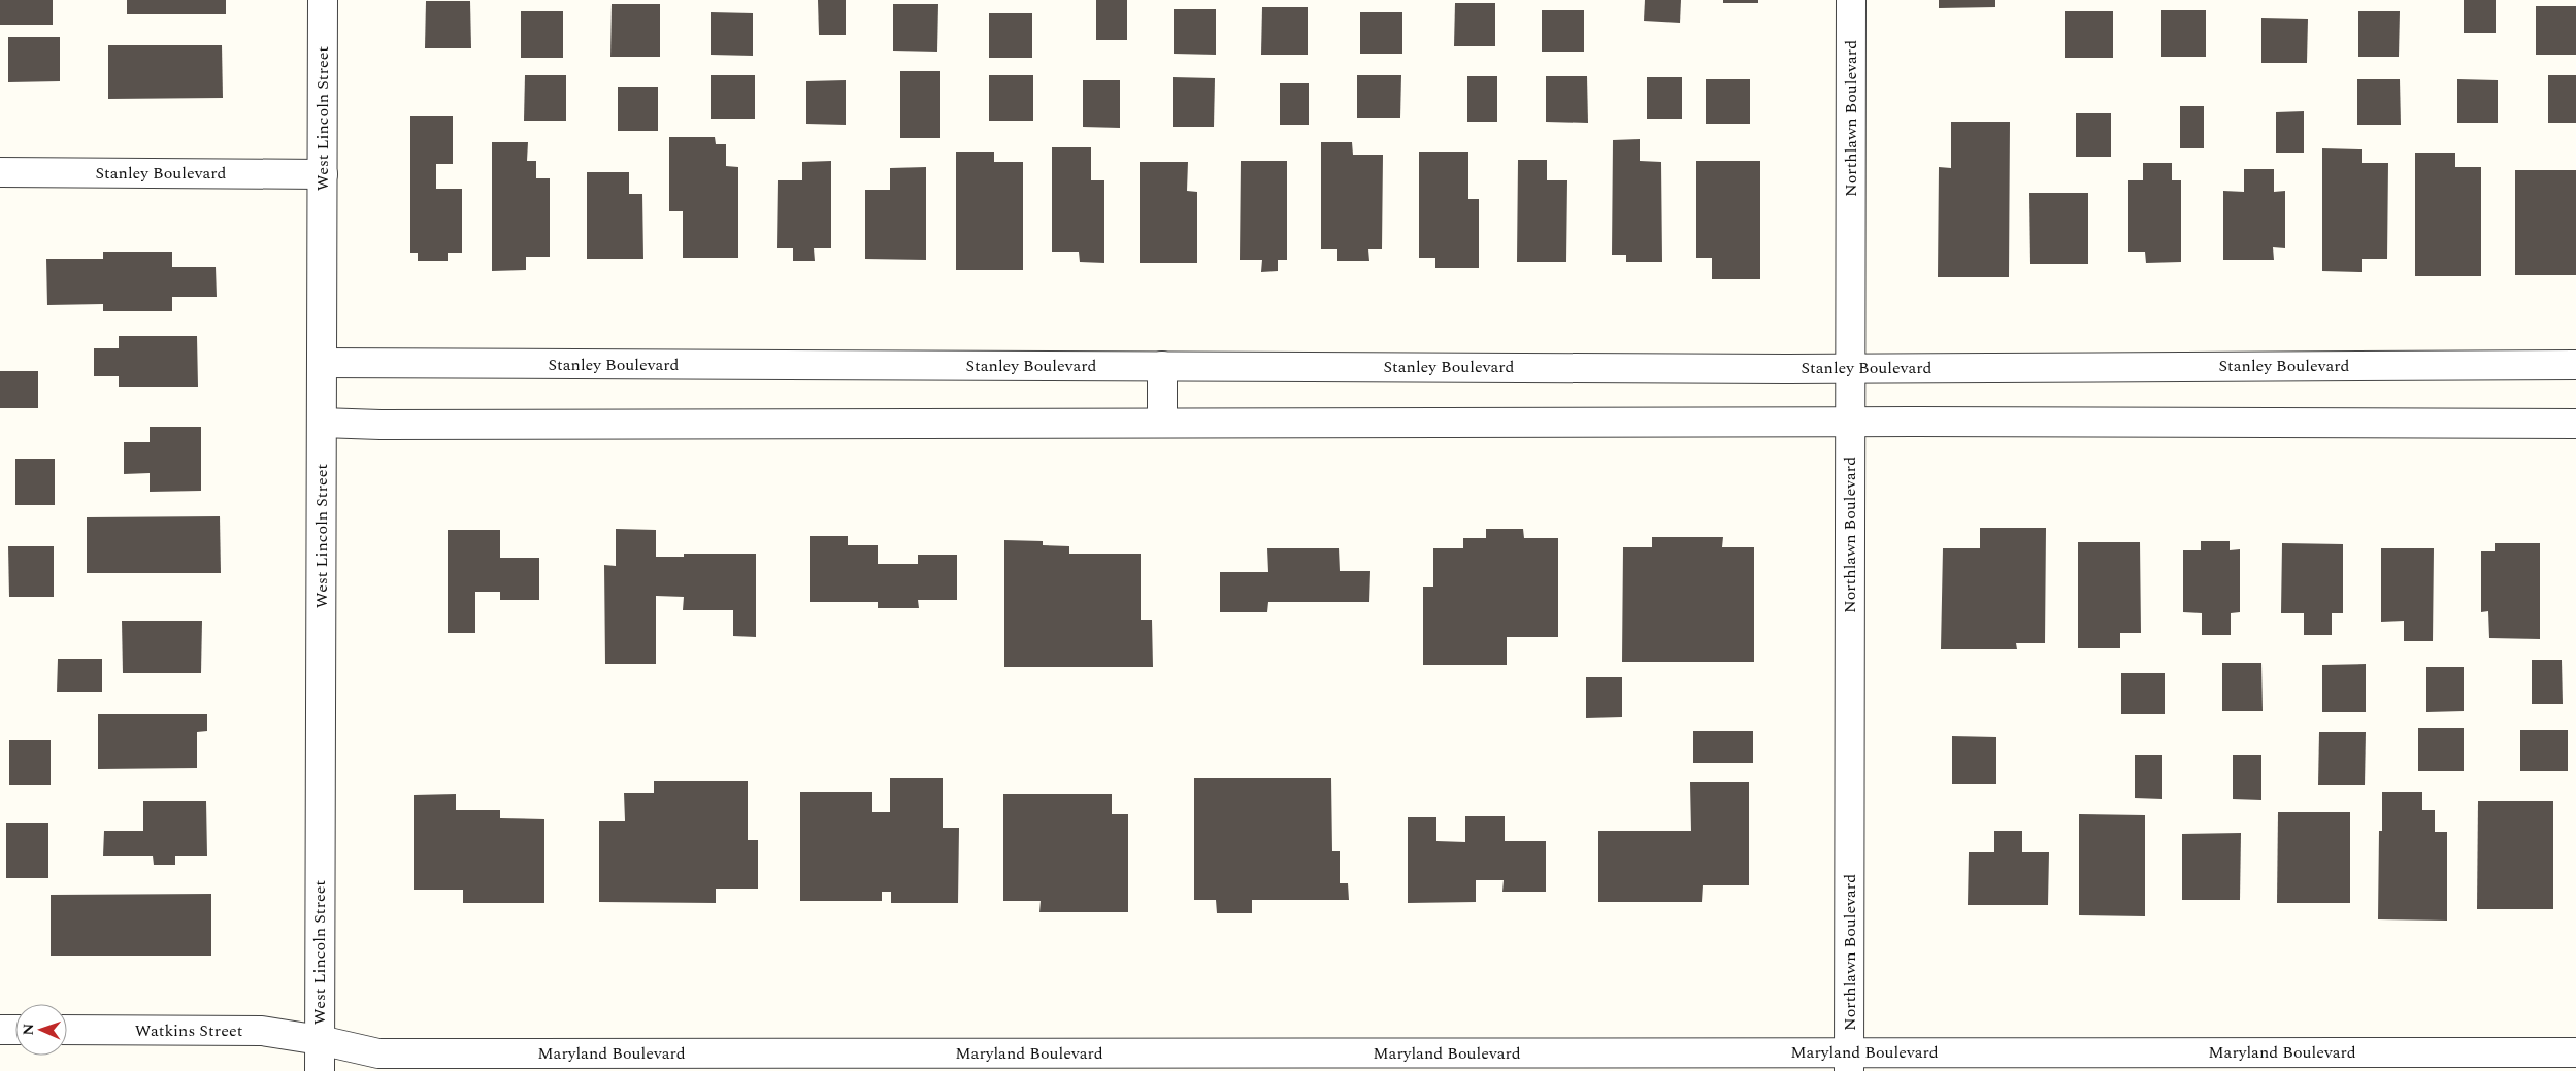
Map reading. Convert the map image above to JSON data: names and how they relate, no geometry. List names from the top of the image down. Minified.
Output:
{"streets":{"street":["West Lincoln Street","Northlawn Boulevard","Stanley Boulevard","Watkins Street","Maryland Boulevard"]},"crossings":[["West Lincoln Street","Stanley Boulevard"],["West Lincoln Street","Watkins Street"],["West Lincoln Street","Maryland Boulevard"],["Northlawn Boulevard","Stanley Boulevard"],["Northlawn Boulevard","Maryland Boulevard"],["Watkins Street","Maryland Boulevard"]],"north":"left"}
